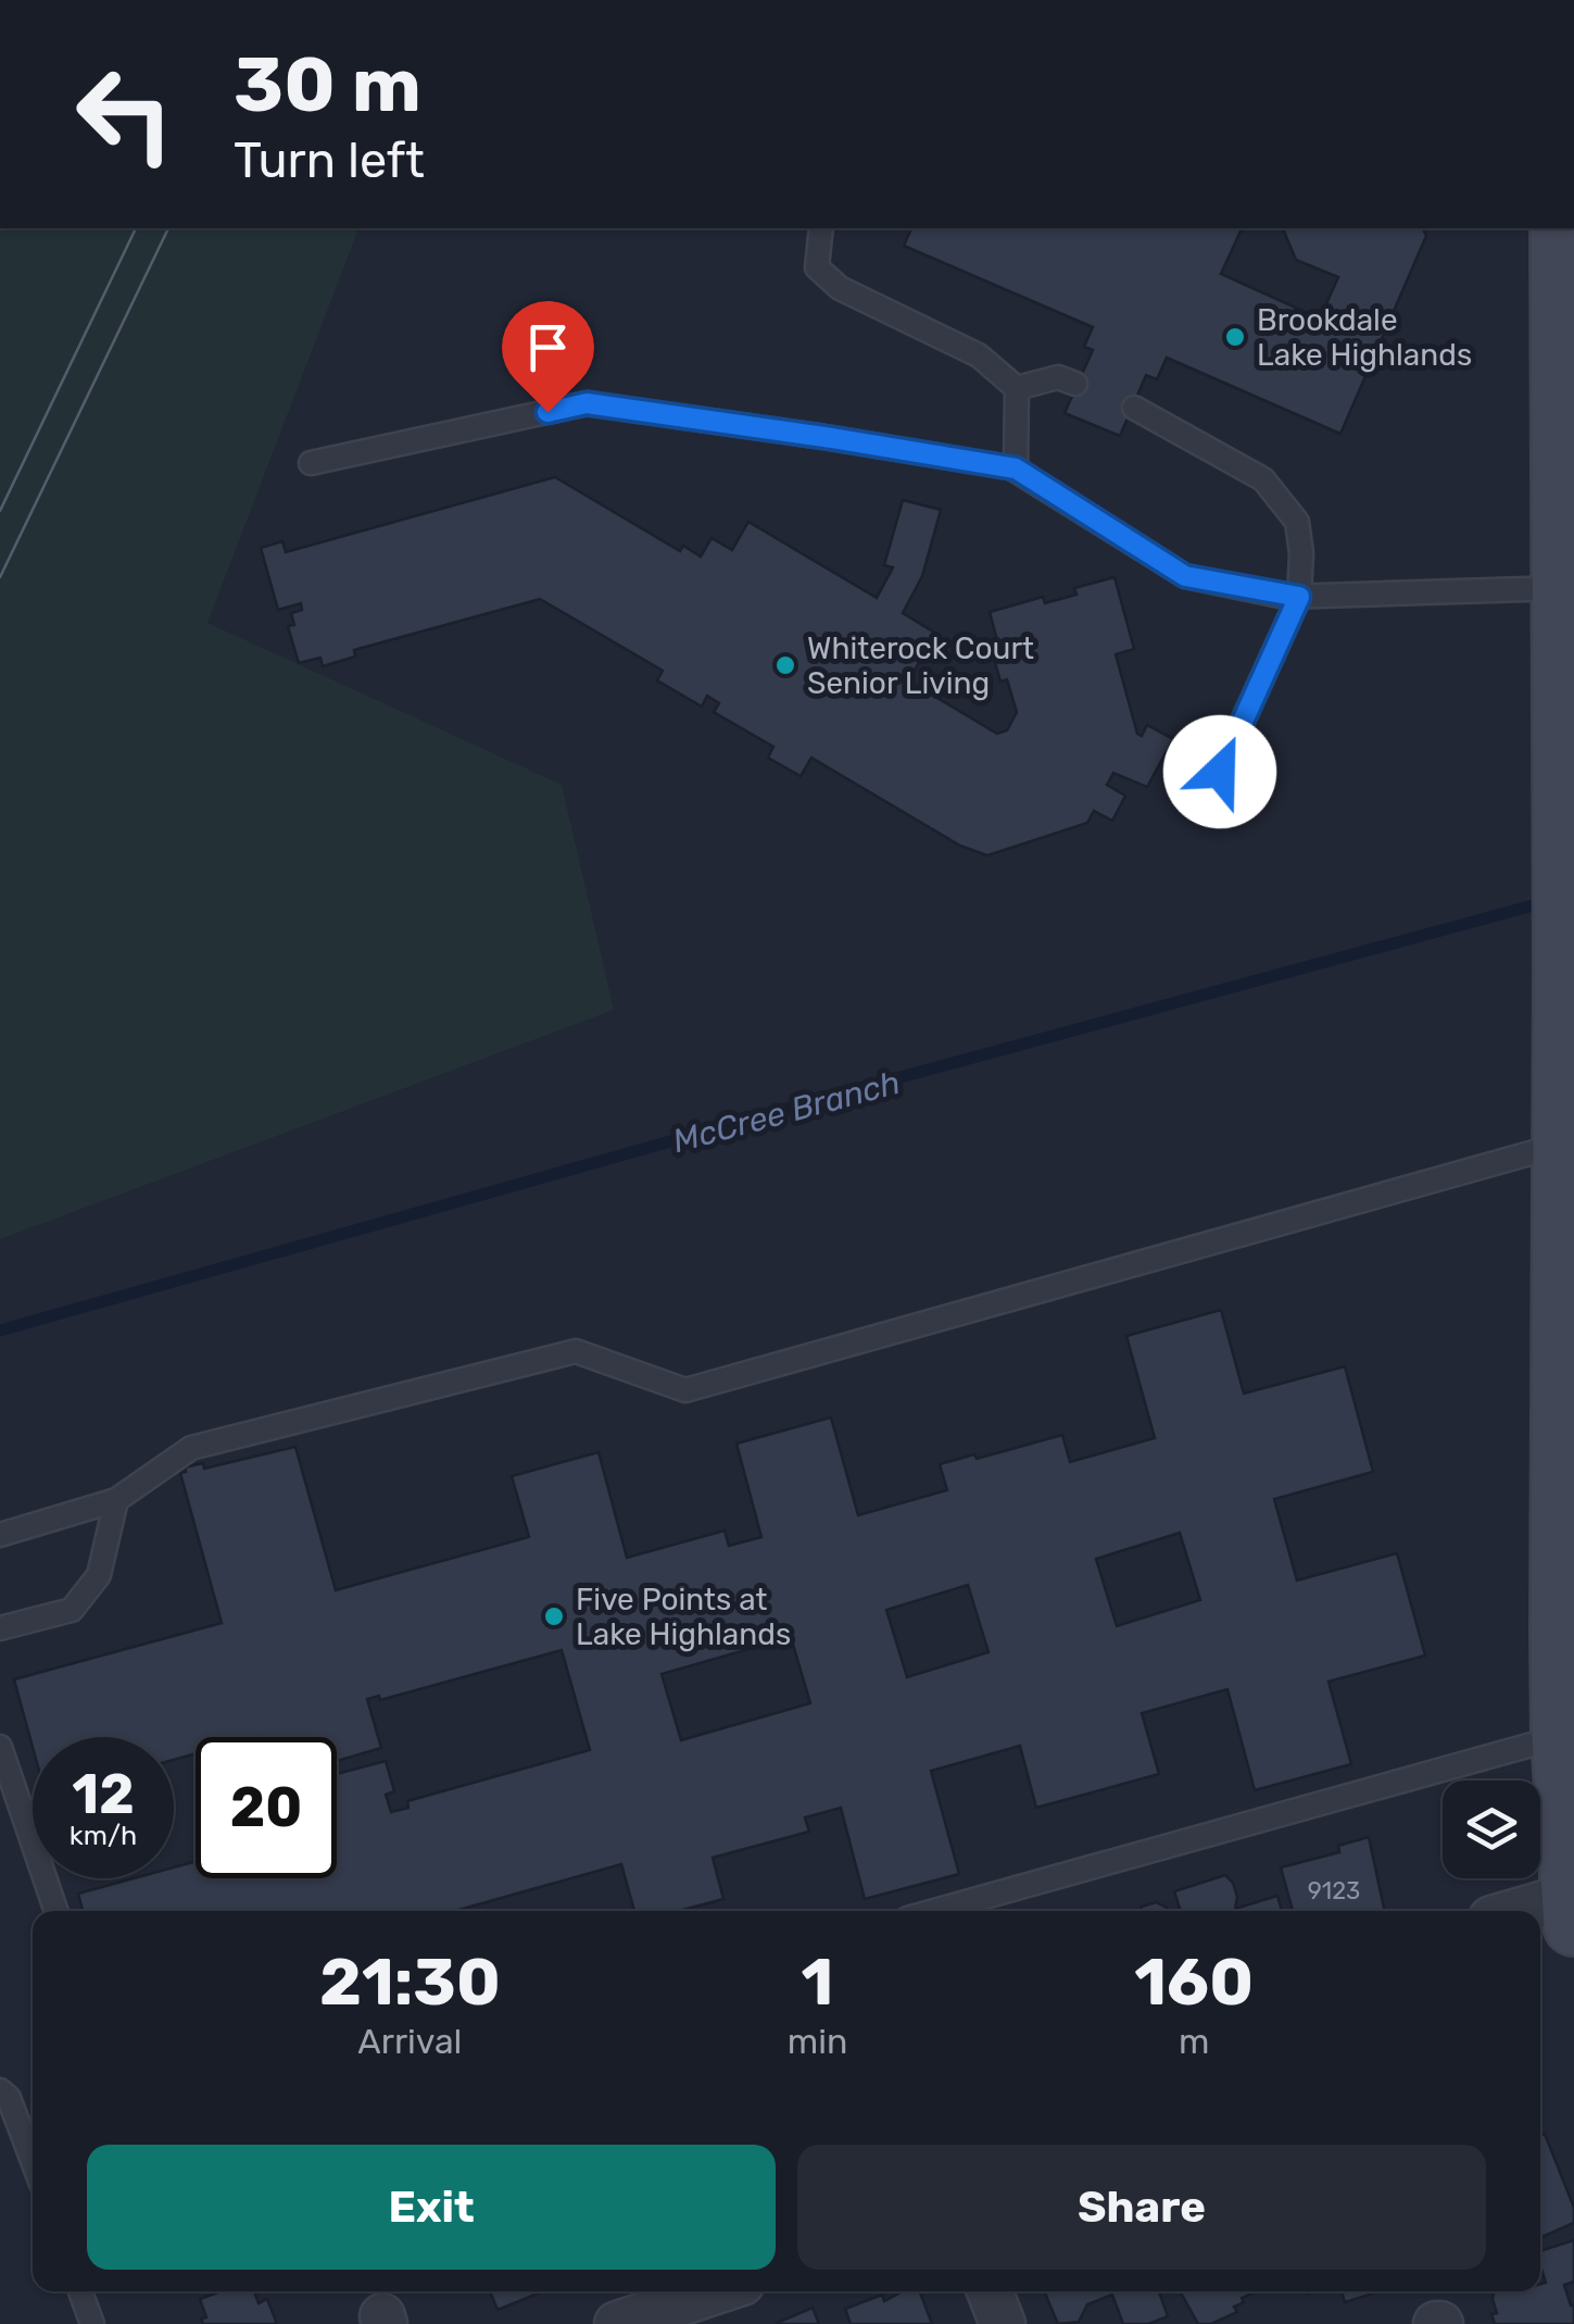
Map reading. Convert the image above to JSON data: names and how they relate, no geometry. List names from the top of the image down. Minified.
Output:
{"water":["McCree Branch"],"places":["Brookdale Lake Highlands","Whiterock Court Senior Living","Five Points at Lake Highlands"],"house_numbers":["9123"],"page":{"turn":["30 m","Turn left"],"speed":"12 km/h","limit":"20","eta":["21:30","Arrival","1","min","160","m"],"buttons":["Exit","Share"]}}
